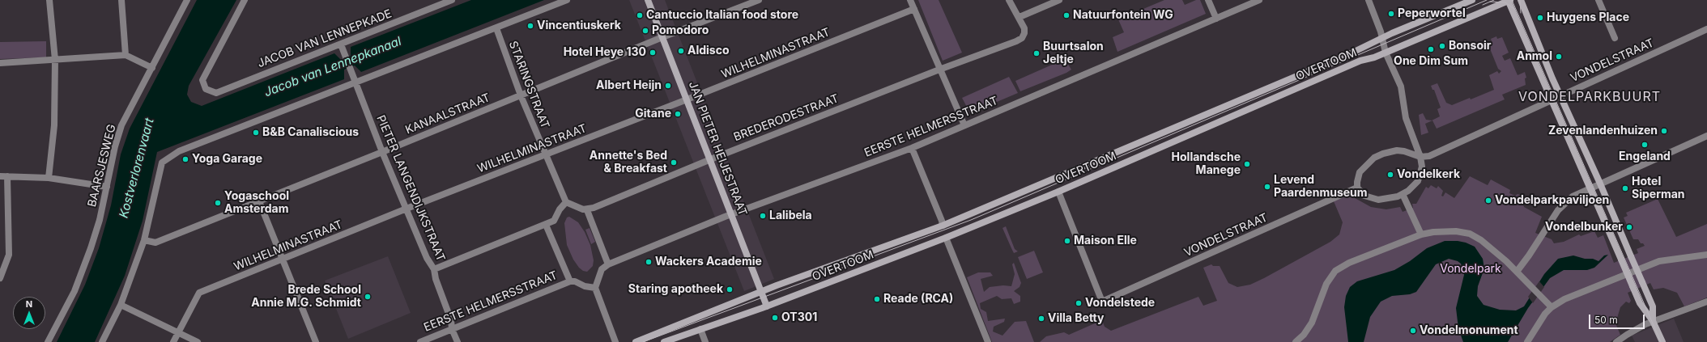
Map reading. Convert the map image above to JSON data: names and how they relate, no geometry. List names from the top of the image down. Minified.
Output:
{"streets":{"main road":["OVERTOOM","JAN PIETER HEIJESTRAAT"],"street":["JACOB VAN LENNEPKADE","WILHELMINASTRAAT","VONDELSTRAAT","STARINGSTRAAT","KANAALSTRAAT","BREDERODESTRAAT","EERSTE HELMERSSTRAAT","BAARSJESWEG","PIETER LANGENDIJKSTRAAT"]},"crossings":[["JACOB VAN LENNEPKADE","PIETER LANGENDIJKSTRAAT"],["WILHELMINASTRAAT","STARINGSTRAAT"],["WILHELMINASTRAAT","JAN PIETER HEIJESTRAAT"],["WILHELMINASTRAAT","PIETER LANGENDIJKSTRAAT"],["VONDELSTRAAT","OVERTOOM"],["OVERTOOM","JAN PIETER HEIJESTRAAT"],["STARINGSTRAAT","KANAALSTRAAT"],["KANAALSTRAAT","JAN PIETER HEIJESTRAAT"],["KANAALSTRAAT","PIETER LANGENDIJKSTRAAT"],["BREDERODESTRAAT","JAN PIETER HEIJESTRAAT"],["EERSTE HELMERSSTRAAT","JAN PIETER HEIJESTRAAT"],["EERSTE HELMERSSTRAAT","PIETER LANGENDIJKSTRAAT"]],"districts":["VONDELPARKBUURT"],"water":["Jacob van Lennepkanaal","Kostverlorenvaart"],"parks":["Vondelpark"],"places":["Peperwortel","Cantuccio Italian food store","Natuurfontein WG","Huygens Place","Vincentiuskerk","Pomodoro","Bonsoir","One Dim Sum","Aldisco","Hotel Heye 130","Buurtsalon Jeltje","Anmol","Albert Heijn","Gitane","Zevenlandenhuizen","B&B Canaliscious","Engeland","Yoga Garage","Annette's Bed & Breakfast","Hollandsche Manege","Vondelkerk","Levend Paardenmuseum","Hotel Siperman","Vondelparkpaviljoen","Yogaschool Amsterdam","Lalibela","Vondelbunker","Maison Elle","Wackers Academie","Staring apotheek","Brede School Annie M.G. Schmidt","Reade (RCA)","Vondelstede","OT301","Villa Betty","Vondelmonument"],"scale_bar":"50 m","north":"top"}
